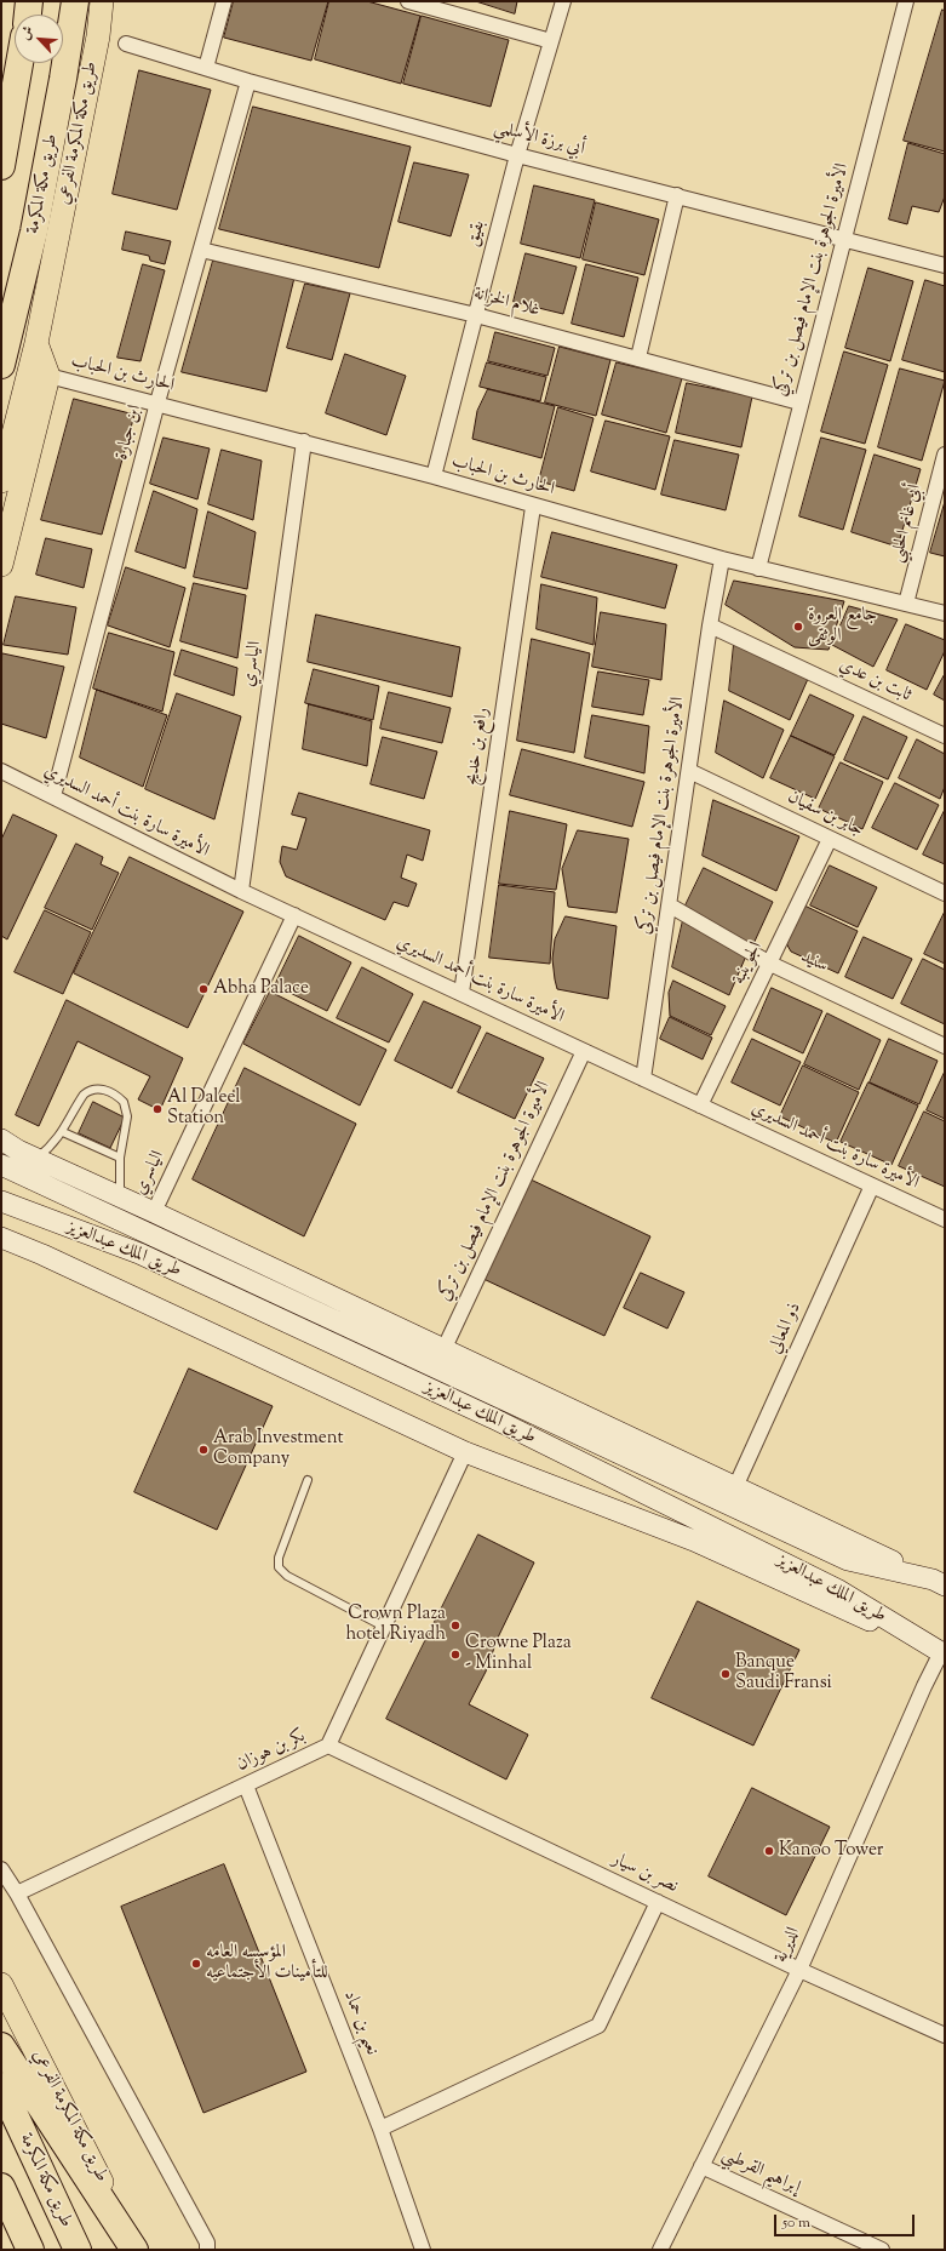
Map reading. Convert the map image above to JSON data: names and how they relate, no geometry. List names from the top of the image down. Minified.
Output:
{"streets":{"highway":["طريق مكة المكرمة"],"main road":["طريق مكة المكرمة الفرعي","طريق الملك عبدالعزيز"],"street":["أبي برزة الأسلمي","بقيق","الأميرة الجوهرة بنت الإمام فيصل بن تركي","غلام الخزانة","الحارث بن الحباب","ابن جبارة","أبي غانم الحلبي","الياسري","ثابت بن عدي","رافع بن خديج","الأميرة سارة بنت أحمد السديري","جابر بن سفيان","سنيد","الجوينبة","ذو المعالي","بكر بن هوزان","نصر بن سيار","الديرية","نعيم بن حماد","إبراهيم القرطبي"]},"crossings":[["أبي برزة الأسلمي","بقيق"],["أبي برزة الأسلمي","الأميرة الجوهرة بنت الإمام فيصل بن تركي"],["أبي برزة الأسلمي","ابن جبارة"],["بقيق","غلام الخزانة"],["بقيق","الحارث بن الحباب"],["الأميرة الجوهرة بنت الإمام فيصل بن تركي","غلام الخزانة"],["الأميرة الجوهرة بنت الإمام فيصل بن تركي","الحارث بن الحباب"],["الأميرة الجوهرة بنت الإمام فيصل بن تركي","ثابت بن عدي"],["الأميرة الجوهرة بنت الإمام فيصل بن تركي","الأميرة سارة بنت أحمد السديري"],["الأميرة الجوهرة بنت الإمام فيصل بن تركي","جابر بن سفيان"],["الأميرة الجوهرة بنت الإمام فيصل بن تركي","سنيد"],["غلام الخزانة","ابن جبارة"],["الحارث بن الحباب","ابن جبارة"],["الحارث بن الحباب","أبي غانم الحلبي"],["الحارث بن الحباب","الياسري"],["الحارث بن الحباب","رافع بن خديج"],["ابن جبارة","الأميرة سارة بنت أحمد السديري"],["الياسري","الأميرة سارة بنت أحمد السديري"],["رافع بن خديج","الأميرة سارة بنت أحمد السديري"],["الأميرة سارة بنت أحمد السديري","الجوينبة"],["الأميرة سارة بنت أحمد السديري","ذو المعالي"],["جابر بن سفيان","الجوينبة"],["سنيد","الجوينبة"],["طريق الملك عبدالعزيز","الديرية"],["بكر بن هوزان","نصر بن سيار"],["بكر بن هوزان","نعيم بن حماد"],["نصر بن سيار","الديرية"],["الديرية","إبراهيم القرطبي"]],"places":["جامع العروة الوثقى","Abha Palace","Al Daleel Station","Arab Investment Company","Crown Plaza hotel Riyadh","Crowne Plaza - Minhal","Banque Saudi Fransi","Kanoo Tower","المؤسسه العامه للتأمينات الأجتماعيه"],"scale_bar":"50 m","north":"top left"}
